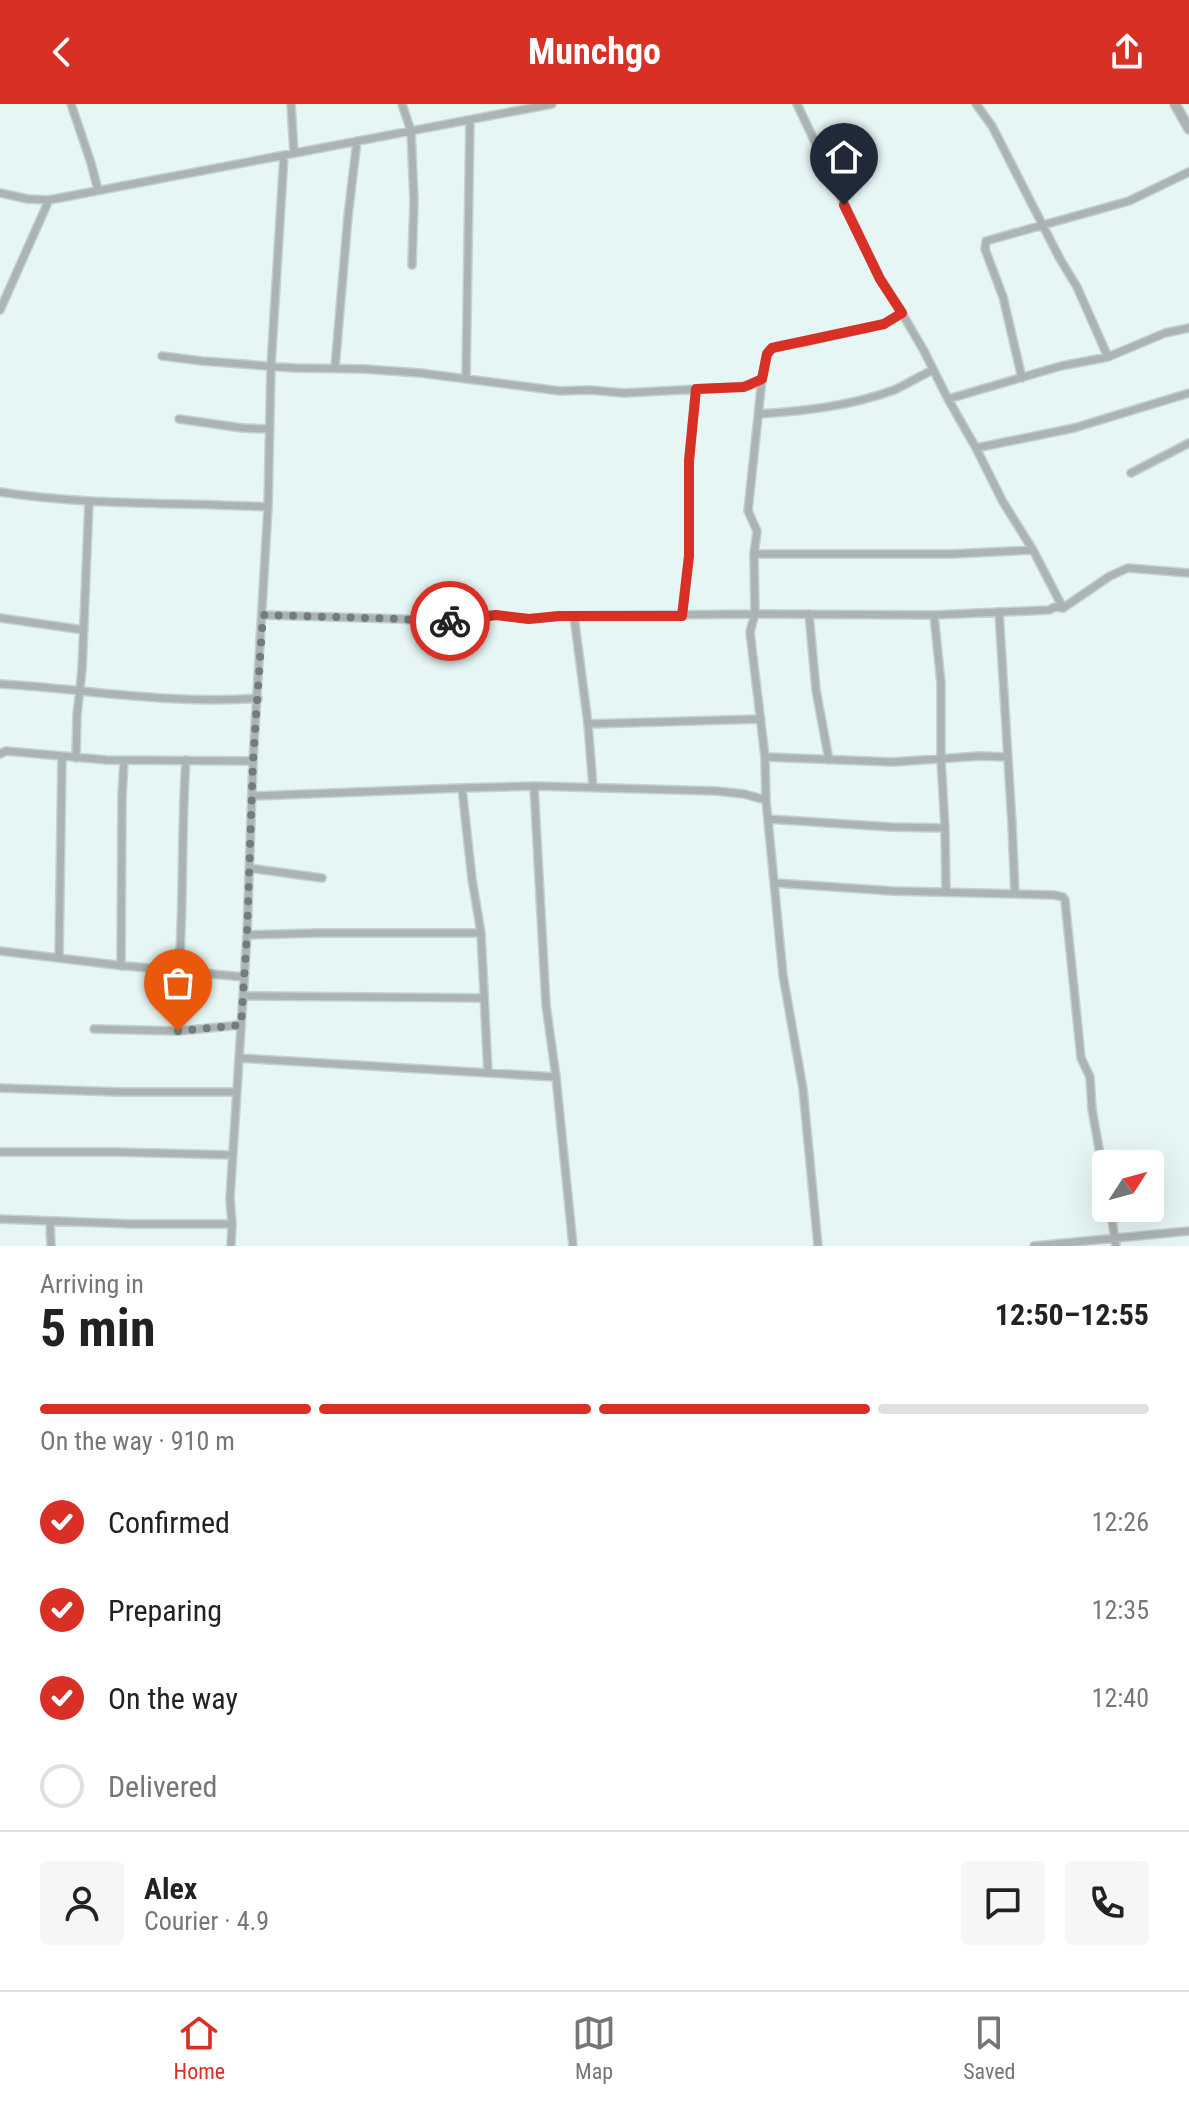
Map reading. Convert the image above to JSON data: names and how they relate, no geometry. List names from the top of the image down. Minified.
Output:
{"north":"top right","page":{"header":"Munchgo","heading":["5 min","Arriving in","12:50–12:55"],"panel":["Alex","Courier · 4.9"],"bar":"On the way · 910 m","list":[["Confirmed","12:26"],["Preparing","12:35"],["On the way","12:40"],"Delivered"],"tabs":["Home","Map","Saved"]}}
